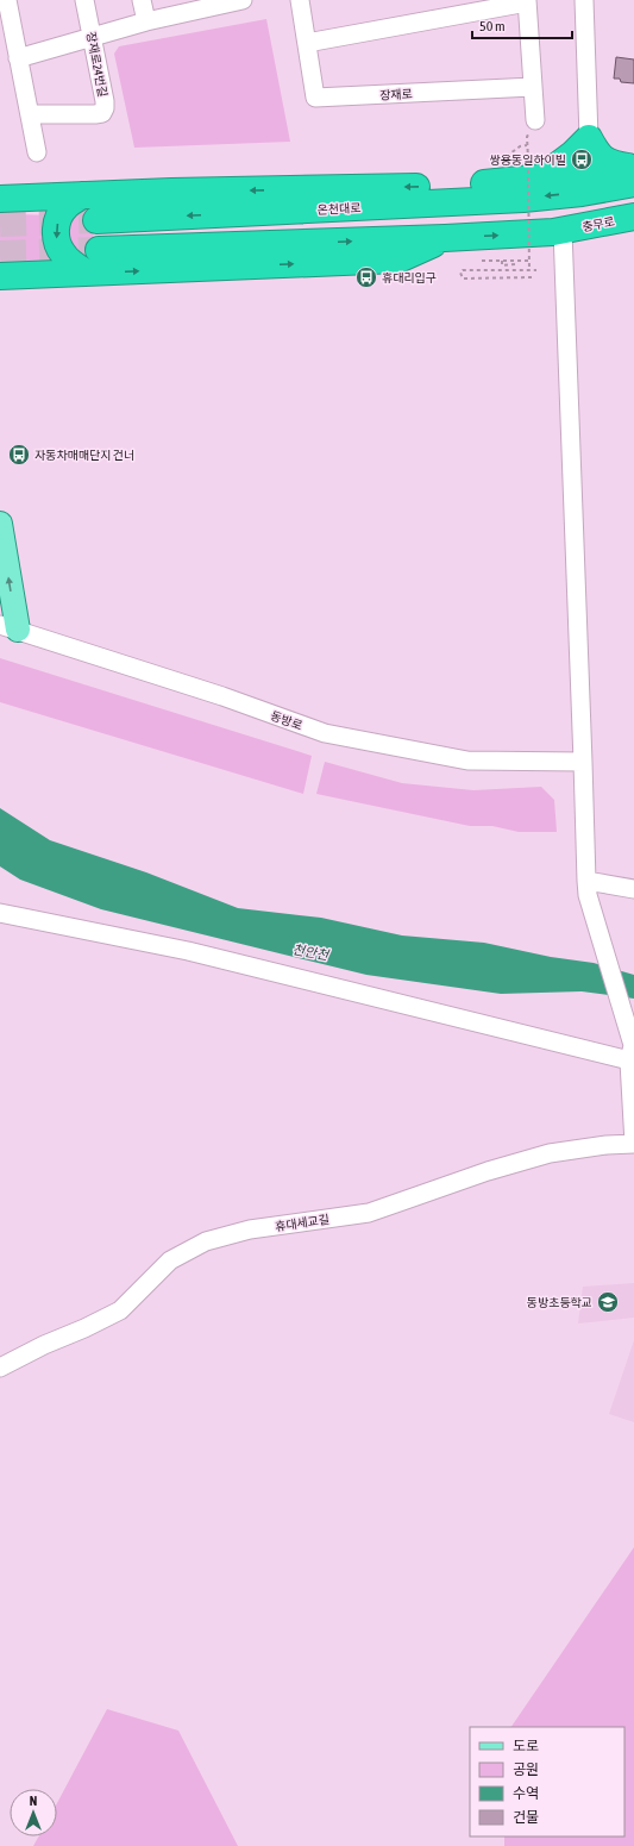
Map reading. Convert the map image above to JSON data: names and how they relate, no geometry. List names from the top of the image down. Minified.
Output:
{"streets":{"highway":["온천대로","충무로"],"street":["장재로24번길","장재로","동방로","휴대세교길"]},"water":["천안천"],"places":{"bus stop":["쌍용동일하이빌","휴대리입구","자동차매매단지 건너"],"school or university":["동방초등학교"]},"legend":["도로","공원","수역","건물"],"scale_bar":"50 m","north":"top"}
